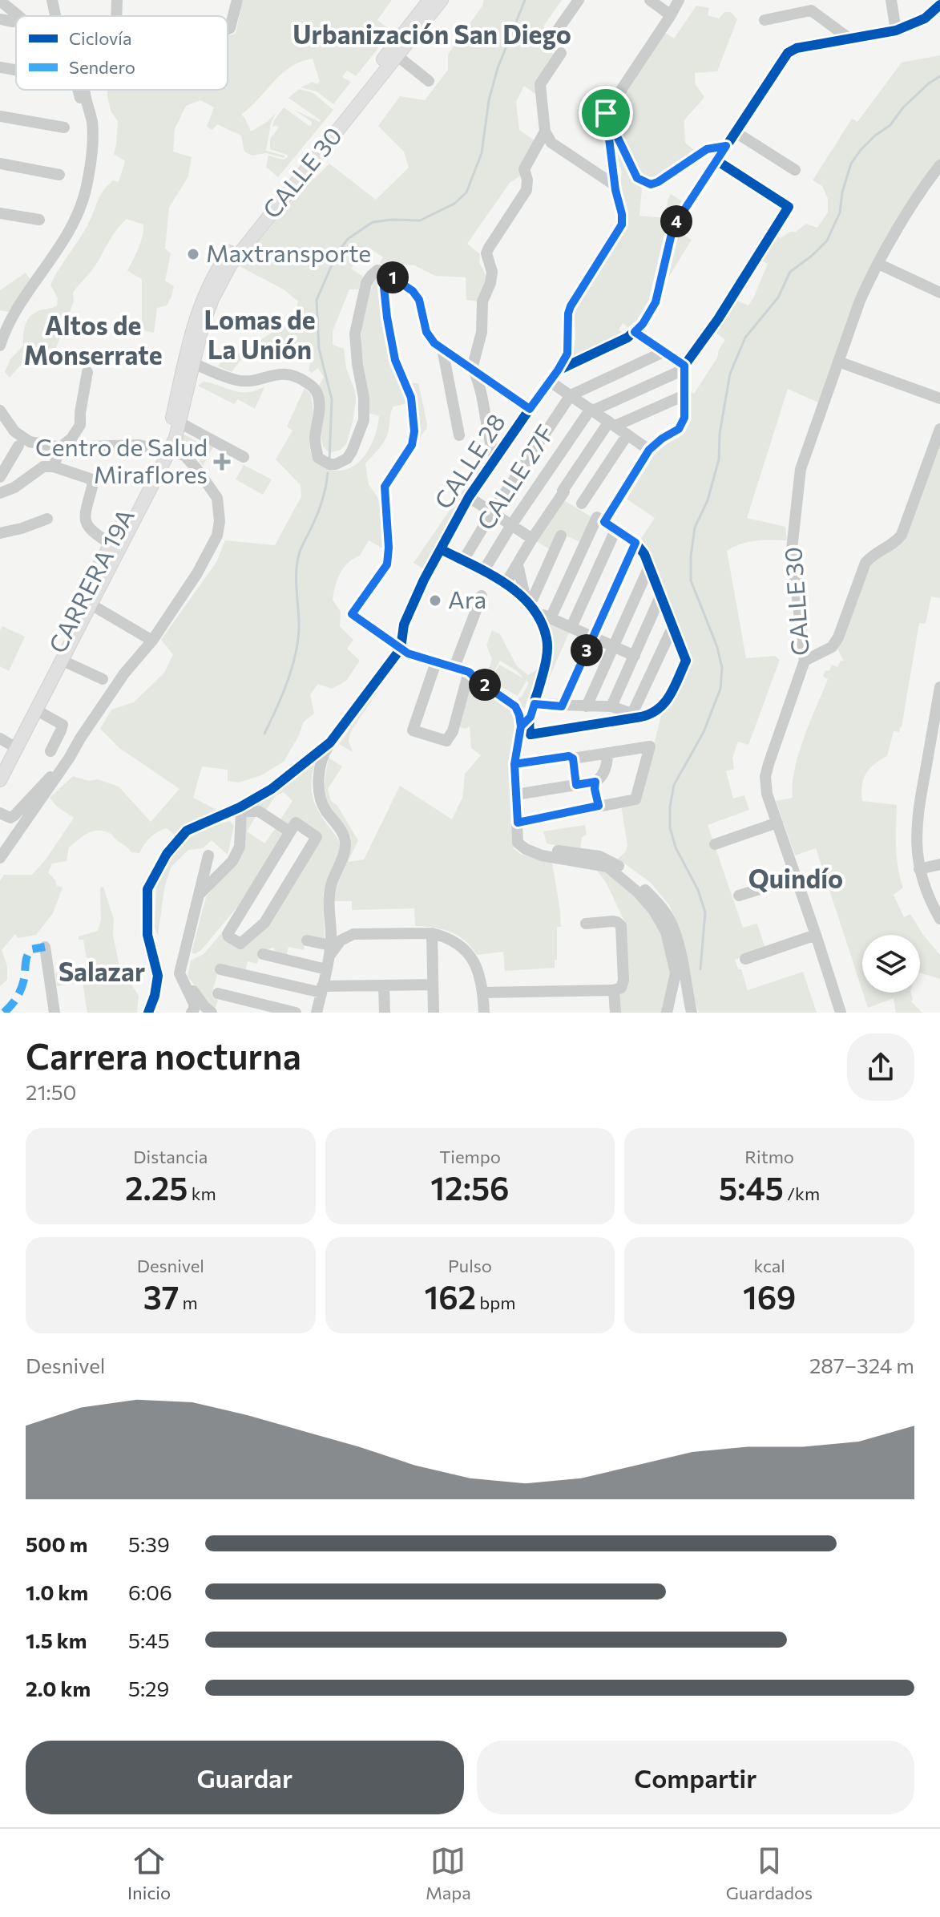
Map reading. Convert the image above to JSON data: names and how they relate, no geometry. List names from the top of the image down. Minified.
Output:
{"streets":{"main road":["CALLE 30","CARRERA 19A"],"street":["CALLE 28","CALLE 27F"]},"crossings":[["CALLE 30","CARRERA 19A"]],"districts":["Urbanización San Diego","Lomas de La Unión","Altos de Monserrate","Quindío","Salazar"],"places":{"other":["Maxtransporte","Ara"],"health":["Centro de Salud Miraflores"]},"legend":["Ciclovía","Sendero"],"page":{"pins":["4","1","3","2"],"heading":["Carrera nocturna","21:50"],"stats":[["Distancia","2.25 km"],["Tiempo","12:56"],["Ritmo","5:45 /km"],["Desnivel","37 m"],["Pulso","162 bpm"],["kcal","169"]],"chart":["Desnivel","287–324 m"],"list":[{"name":"500 m","note":"5:39"},{"name":"1.0 km","note":"6:06"},{"name":"1.5 km","note":"5:45"},{"name":"2.0 km","note":"5:29"}],"buttons":["Guardar","Compartir"],"tabs":["Inicio","Mapa","Guardados"]}}
